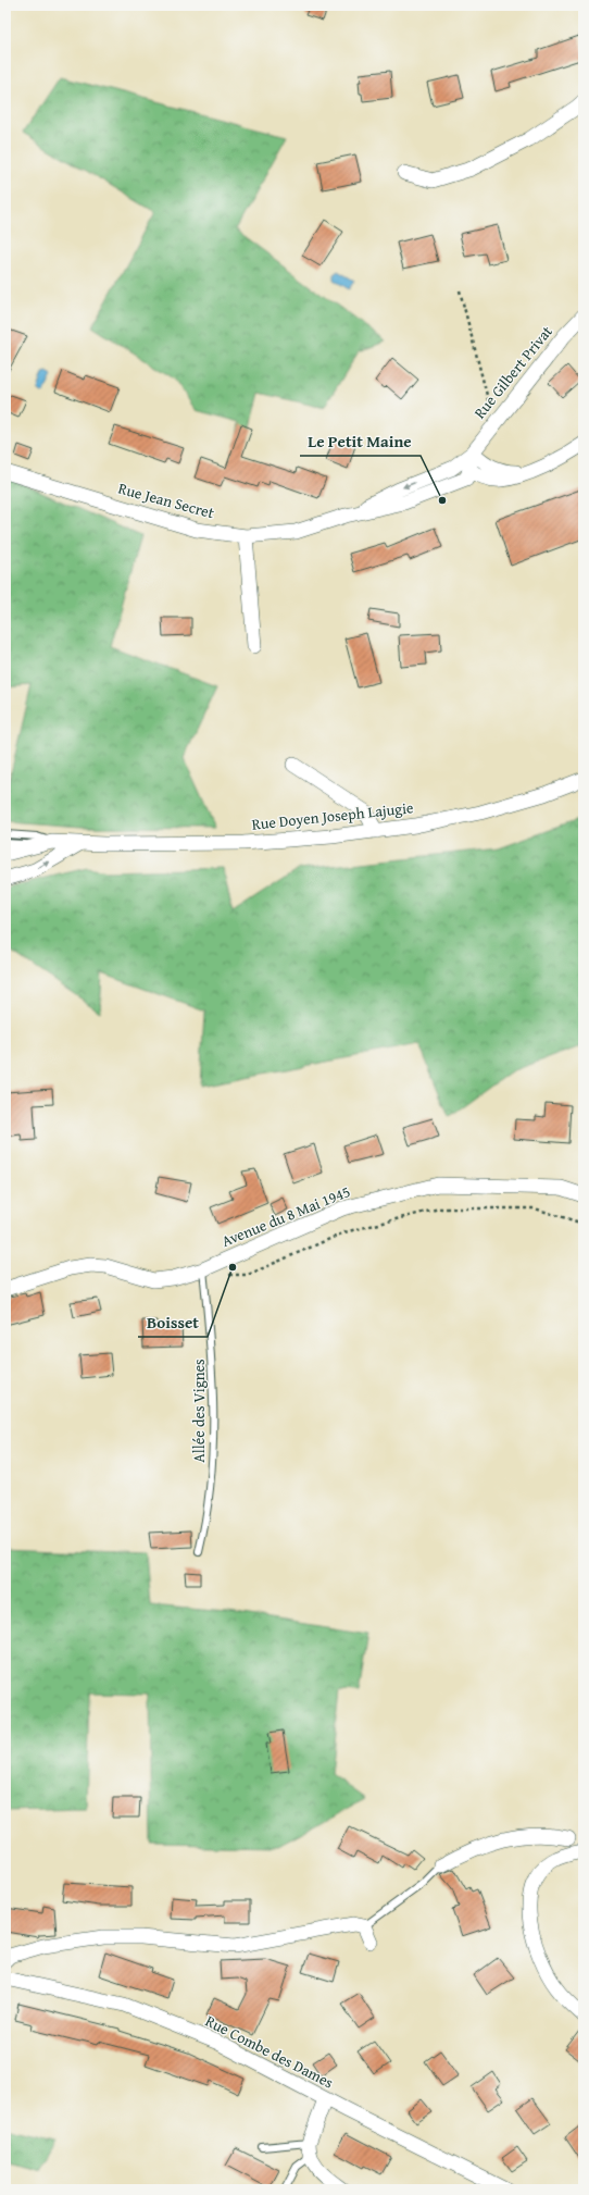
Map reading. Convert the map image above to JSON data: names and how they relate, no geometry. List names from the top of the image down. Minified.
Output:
{"streets":{"street":["Rue Gilbert Privat","Rue Jean Secret","Rue Doyen Joseph Lajugie","Avenue du 8 Mai 1945","Rue Combe des Dames"],"lane":["Allée des Vignes"]},"crossings":[["Rue Gilbert Privat","Rue Jean Secret"],["Avenue du 8 Mai 1945","Allée des Vignes"]],"places":["Le Petit Maine","Boisset"]}
